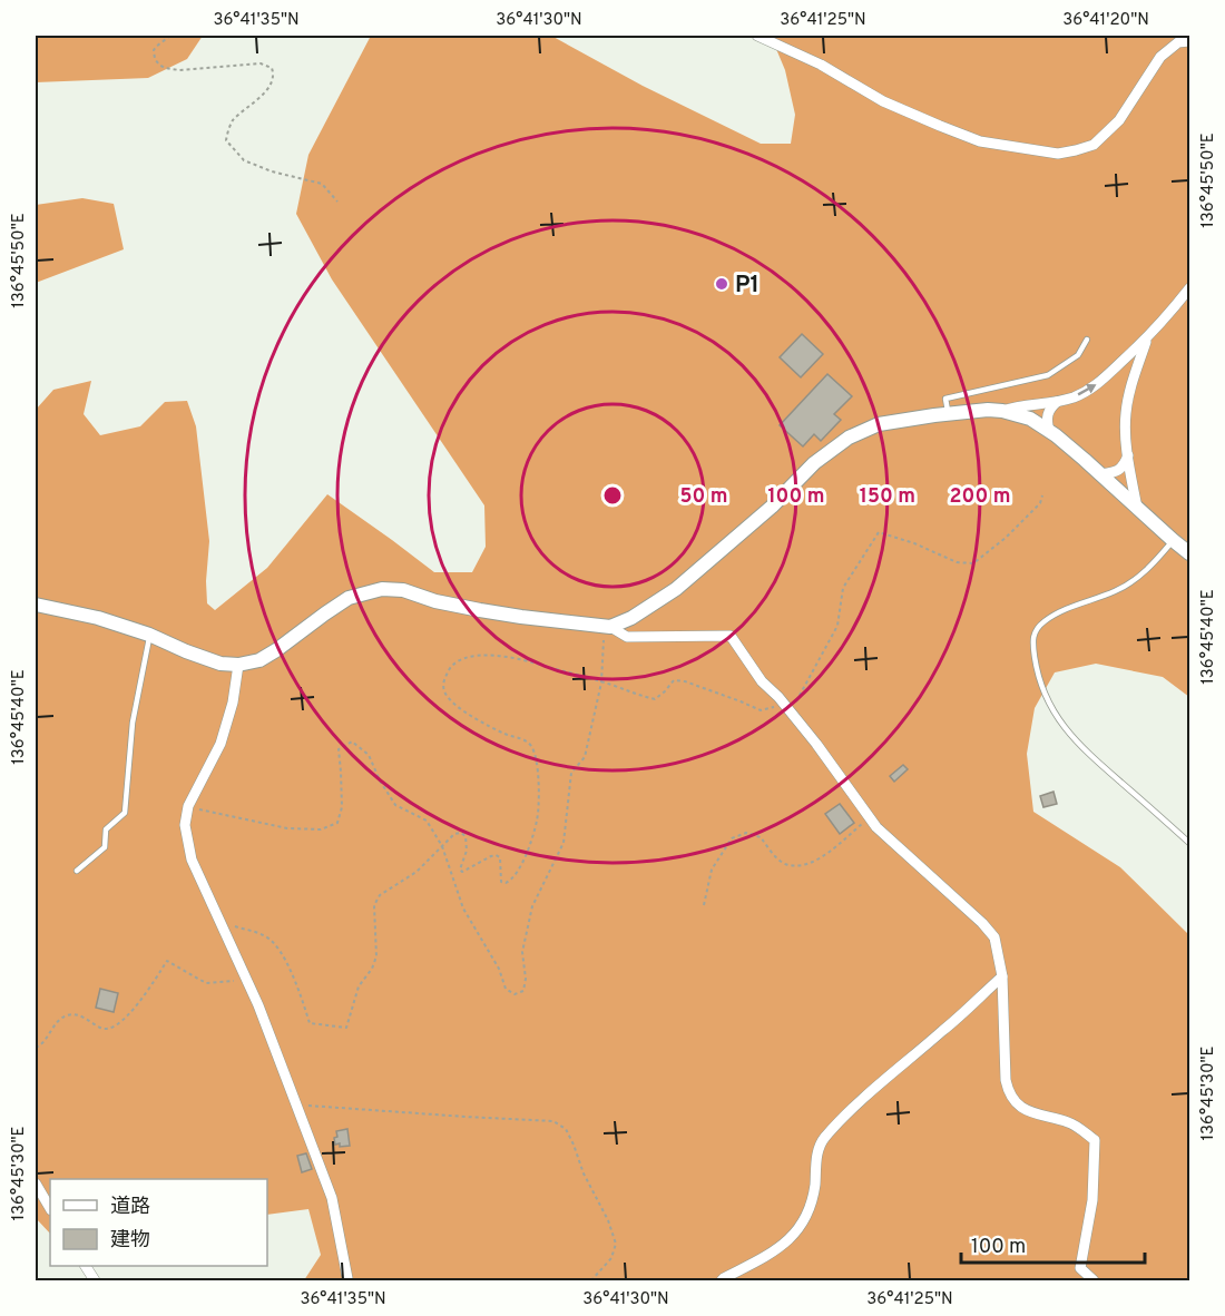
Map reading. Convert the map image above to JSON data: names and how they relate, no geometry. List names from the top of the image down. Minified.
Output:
{"places":["P1"],"legend":["道路","建物"],"scale_bar":"100 m","coordinates":["36°41'35\"N","36°41'30\"N","36°41'25\"N","36°41'20\"N","136°45'50\"E","136°45'40\"E","136°45'30\"E"],"rings":["50 m","100 m","150 m","200 m"]}
